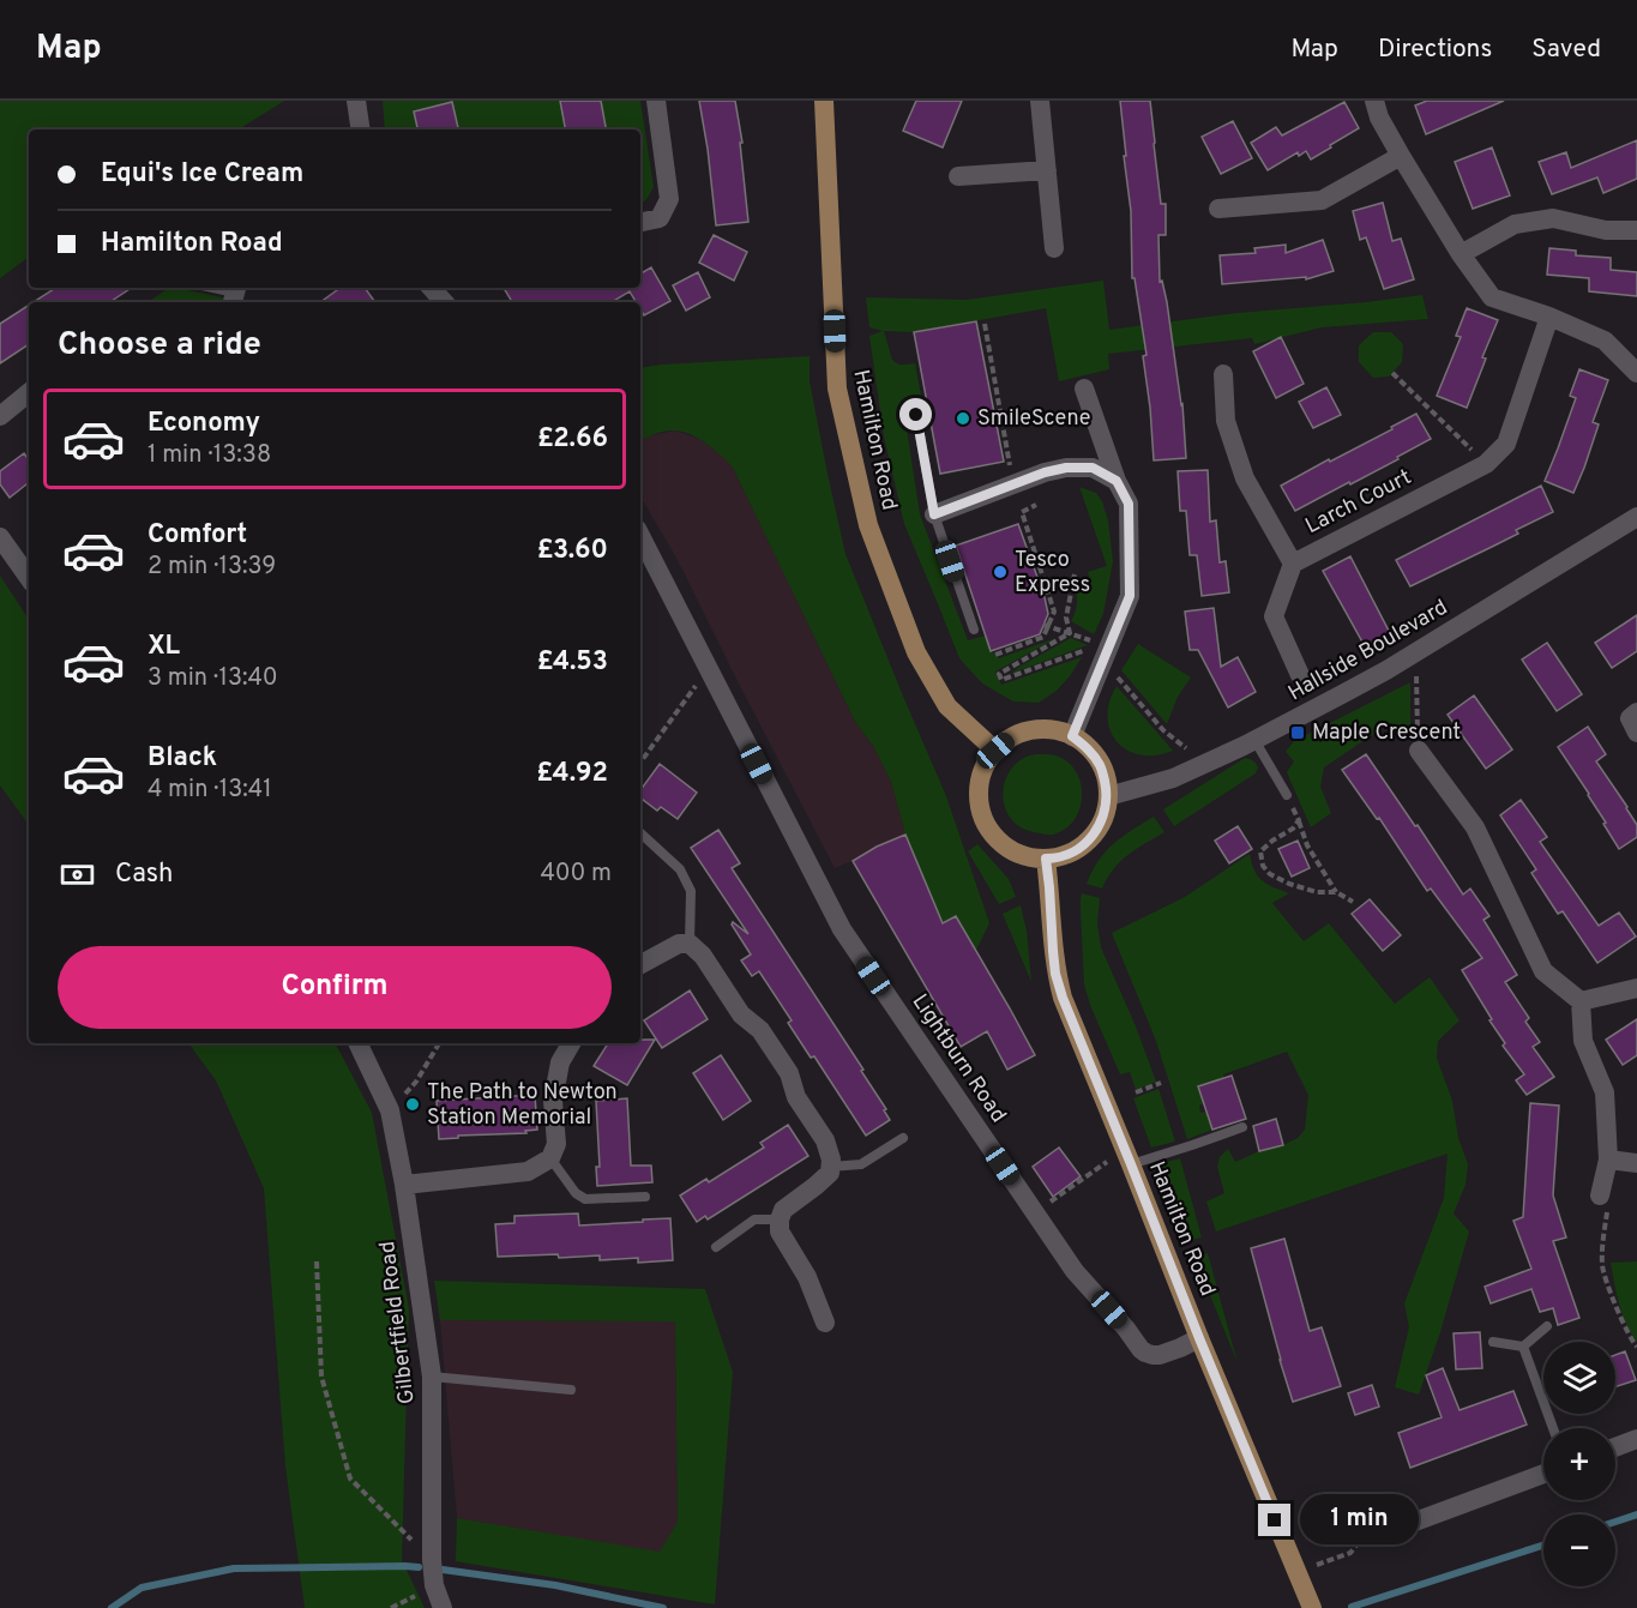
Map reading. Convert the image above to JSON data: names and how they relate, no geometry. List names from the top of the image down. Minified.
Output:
{"streets":{"main road":["Hamilton Road"],"street":["Larch Court","Hallside Boulevard","Lightburn Road","Gilbertfield Road"]},"crossings":[["Hamilton Road","Hallside Boulevard"],["Hamilton Road","Lightburn Road"]],"places":{"other":["SmileScene","Tesco Express","The Path to Newton Station Memorial"],"transit":["Maple Crescent"]},"page":{"header":"Map","nav":["Map","Directions","Saved"],"banner":["Equi's Ice Cream","Hamilton Road"],"heading":"Choose a ride","list":[{"name":"Economy","note":"1 min · 13:38","value":"£2.66"},{"name":"Comfort","note":"2 min · 13:39","value":"£3.60"},{"name":"XL","note":"3 min · 13:40","value":"£4.53"},{"name":"Black","note":"4 min · 13:41","value":"£4.92"}],"pay":["Cash","400 m"],"buttons":"Confirm","map_buttons":["+","−"],"bubble":"1 min"}}
